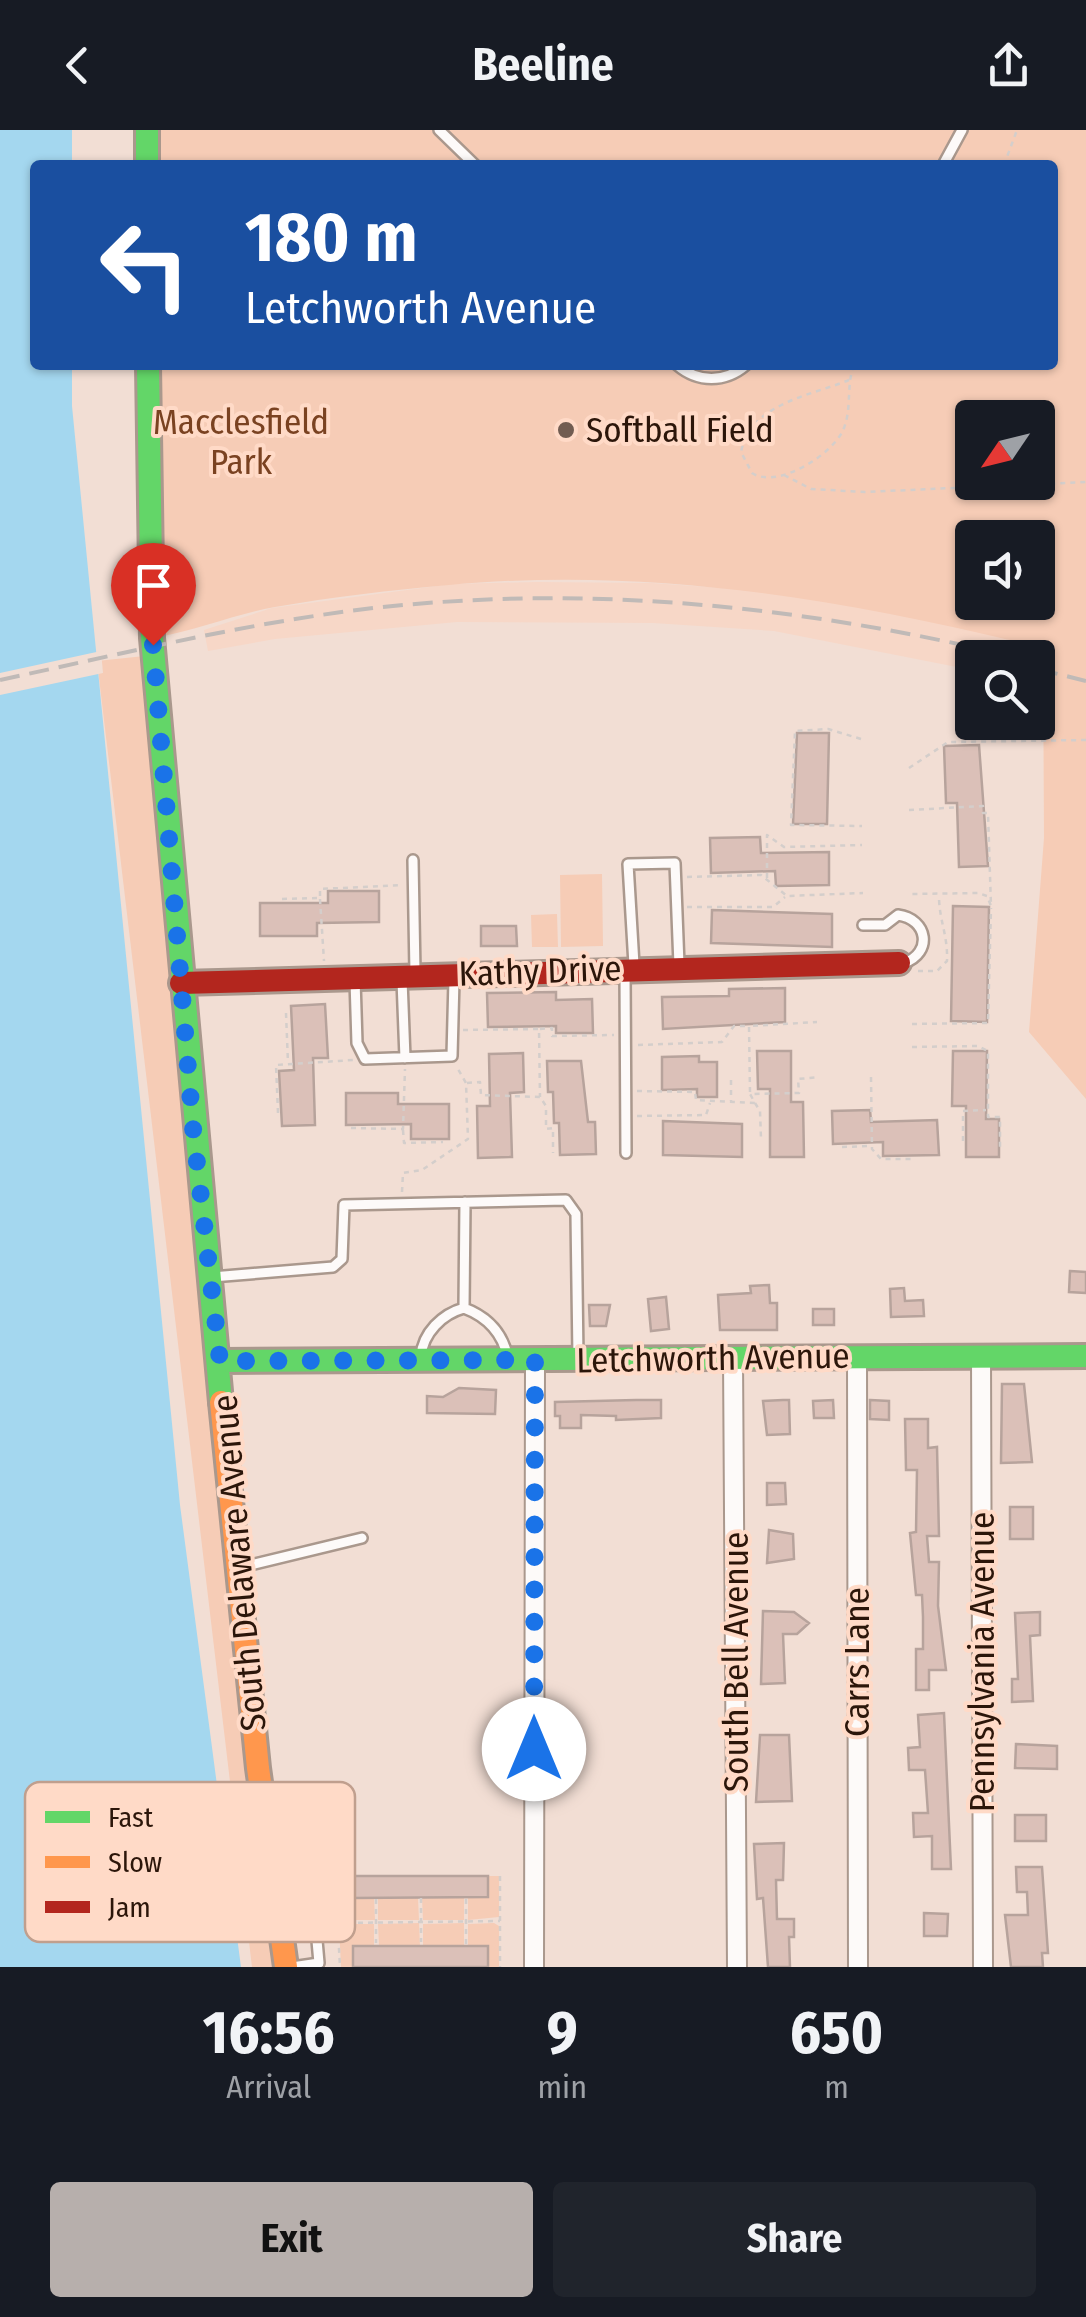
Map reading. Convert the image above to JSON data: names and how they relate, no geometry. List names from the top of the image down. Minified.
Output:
{"streets":{"main road":["Kathy Drive","Letchworth Avenue","South Delaware Avenue"],"street":["South Bell Avenue","Carrs Lane","Pennsylvania Avenue"]},"crossings":[["Kathy Drive","South Delaware Avenue"],["Letchworth Avenue","South Delaware Avenue"],["Letchworth Avenue","South Bell Avenue"],["Letchworth Avenue","Carrs Lane"],["Letchworth Avenue","Pennsylvania Avenue"]],"parks":["Macclesfield Park"],"places":["Softball Field"],"legend":["Fast","Slow","Jam"],"north":"bottom left","page":{"header":"Beeline","turn":["180 m","Letchworth Avenue"],"eta":["16:56","Arrival","9","min","650","m"],"buttons":["Exit","Share"]}}
